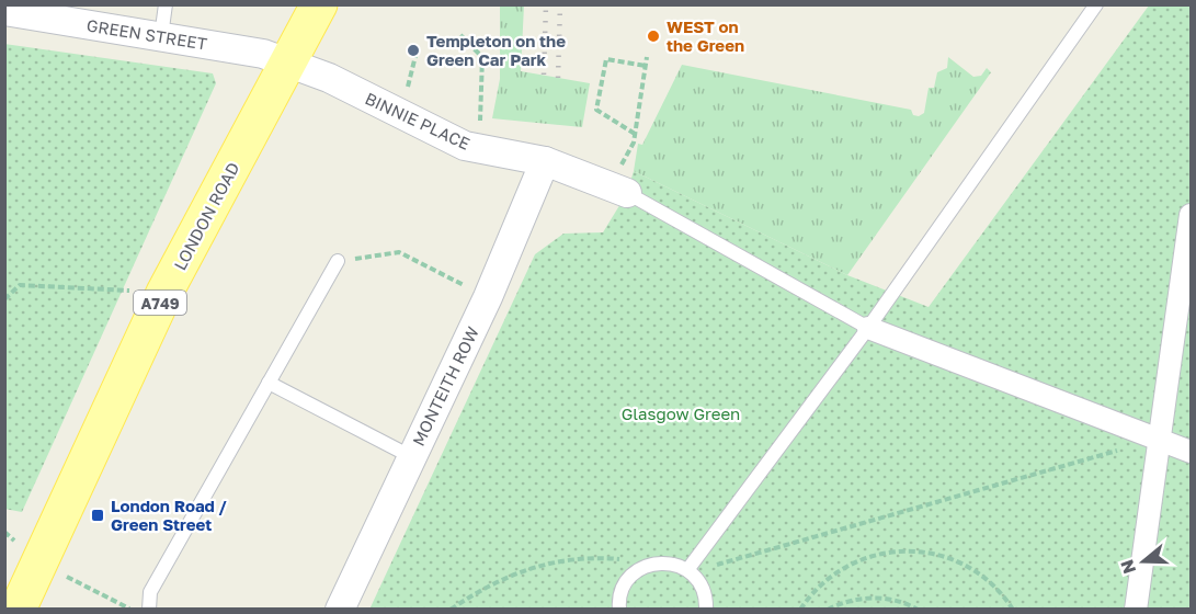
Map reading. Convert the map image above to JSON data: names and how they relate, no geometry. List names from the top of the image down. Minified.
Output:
{"streets":{"main road":["LONDON ROAD","A749"],"street":["GREEN STREET","BINNIE PLACE","MONTEITH ROW"]},"crossings":[["GREEN STREET","BINNIE PLACE"],["GREEN STREET","LONDON ROAD"],["BINNIE PLACE","LONDON ROAD"],["BINNIE PLACE","MONTEITH ROW"]],"parks":["Glasgow Green"],"places":{"other":["WEST on the Green","Templeton on the Green Car Park"],"transit":["London Road / Green Street"]},"north":"left"}
